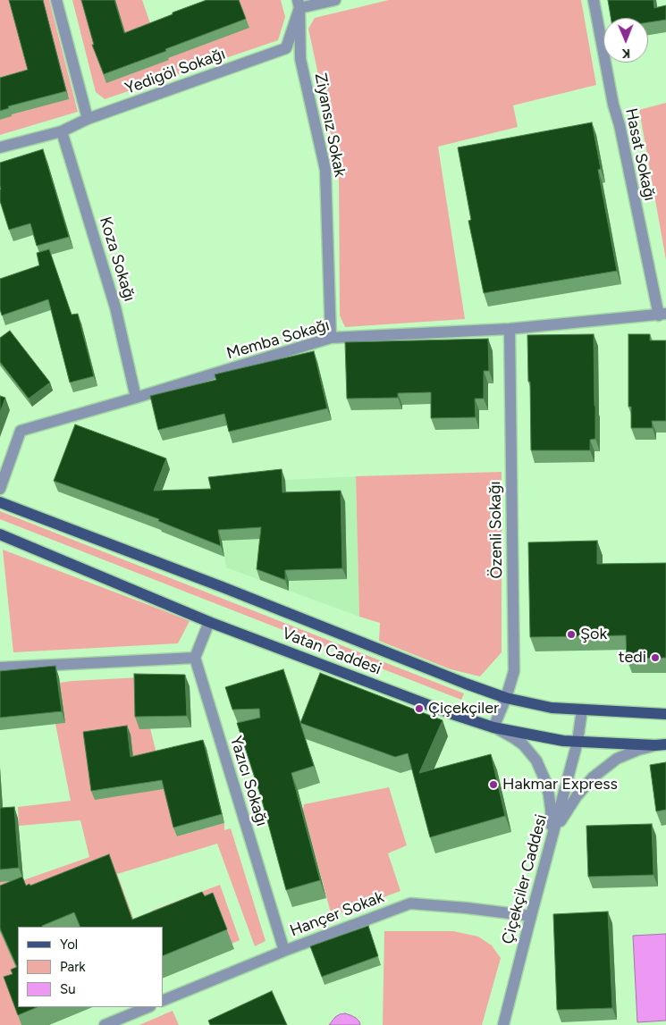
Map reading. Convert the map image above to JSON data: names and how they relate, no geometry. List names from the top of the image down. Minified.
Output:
{"streets":{"main road":["Vatan Caddesi"],"street":["Yedigöl Sokağı","Ziyansız Sokak","Hasat Sokağı","Koza Sokağı","Memba Sokağı","Özenli Sokağı","Yazıcı Sokağı","Çiçekçiler Caddesi","Hançer Sokak"]},"crossings":[["Yedigöl Sokağı","Ziyansız Sokak"],["Yedigöl Sokağı","Koza Sokağı"],["Ziyansız Sokak","Memba Sokağı"],["Hasat Sokağı","Memba Sokağı"],["Koza Sokağı","Memba Sokağı"],["Memba Sokağı","Özenli Sokağı"],["Özenli Sokağı","Vatan Caddesi"],["Vatan Caddesi","Çiçekçiler Caddesi"],["Yazıcı Sokağı","Hançer Sokak"],["Çiçekçiler Caddesi","Hançer Sokak"]],"places":["Şok","tedi","Çiçekçiler","Hakmar Express"],"legend":["Yol","Park","Su"],"north":"bottom"}
